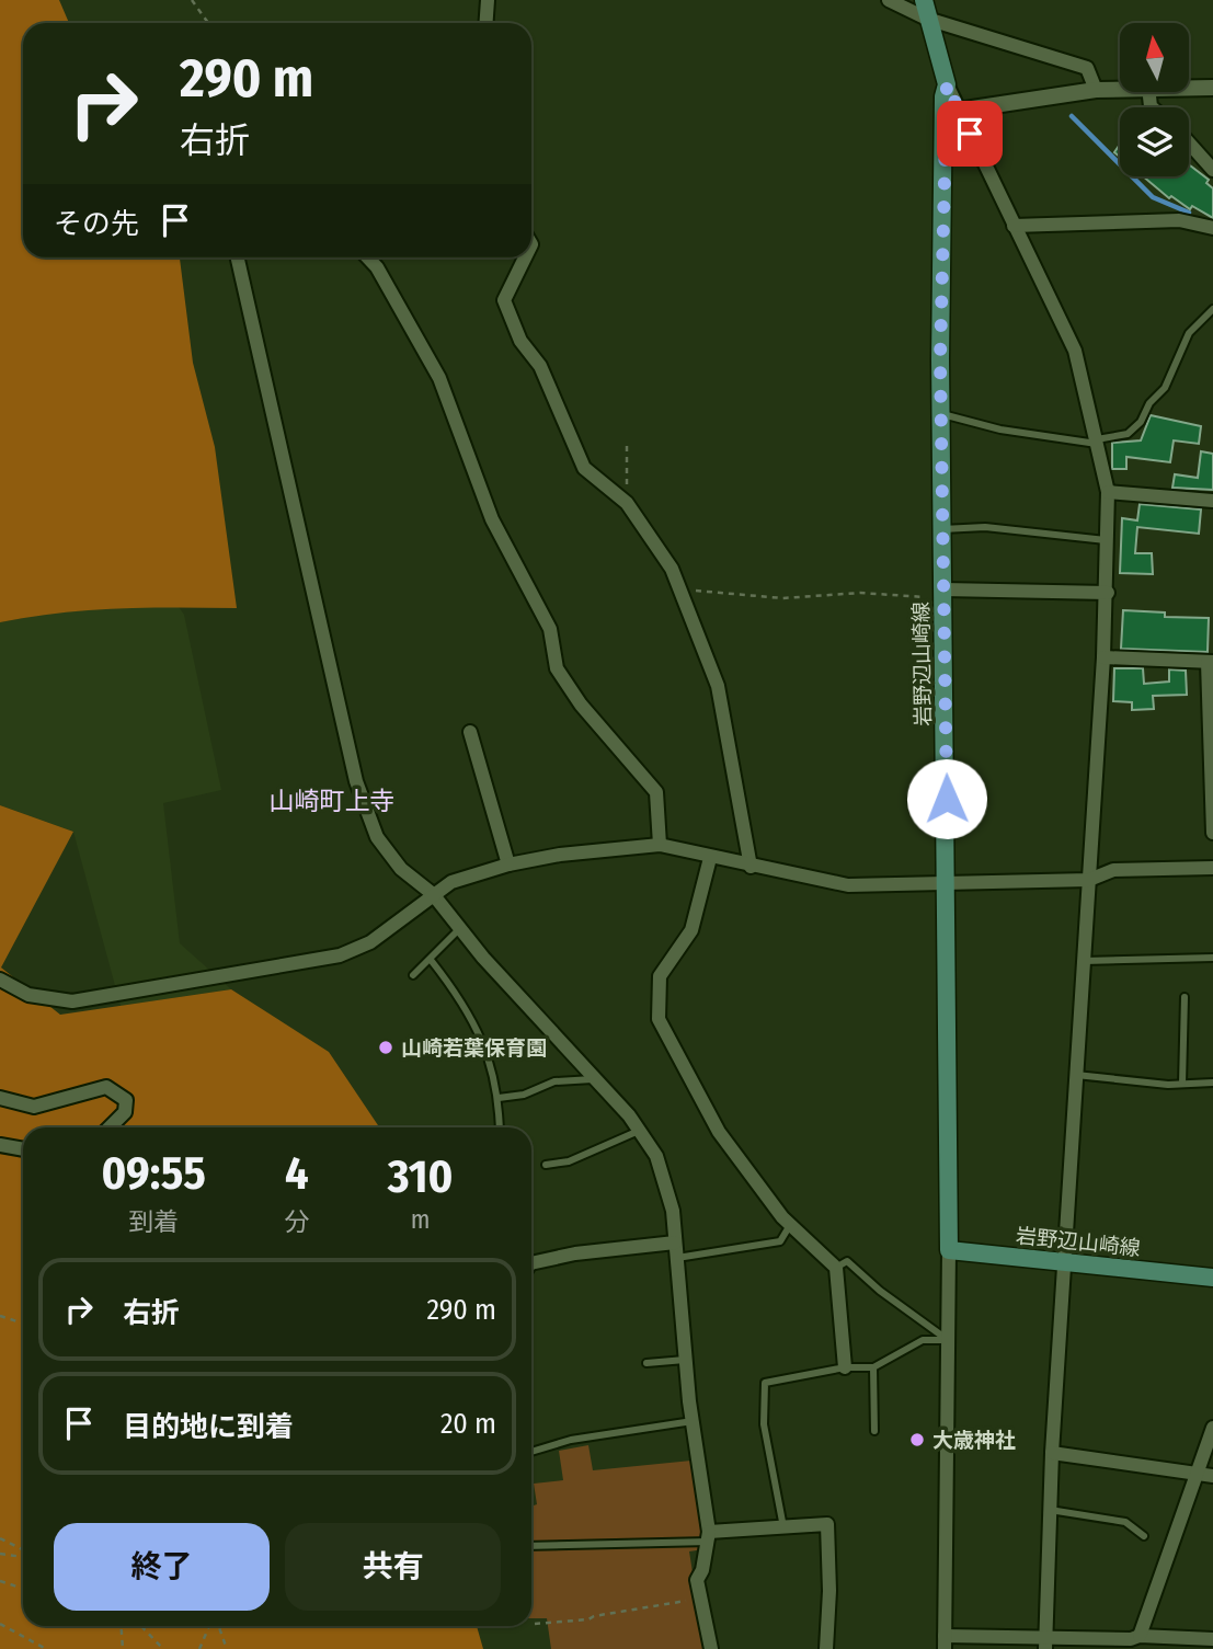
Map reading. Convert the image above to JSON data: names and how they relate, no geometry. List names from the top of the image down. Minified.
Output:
{"streets":{"main road":["岩野辺山崎線"]},"districts":["山崎町上寺"],"places":["山崎若葉保育園","大歳神社"],"north":"top","page":{"turn":["290 m","右折"],"then":"その先","eta":["09:55","到着","4","分","310","m"],"list":[{"name":"右折","value":"290 m"},{"name":"目的地に到着","value":"20 m"}],"buttons":["終了","共有"]}}
